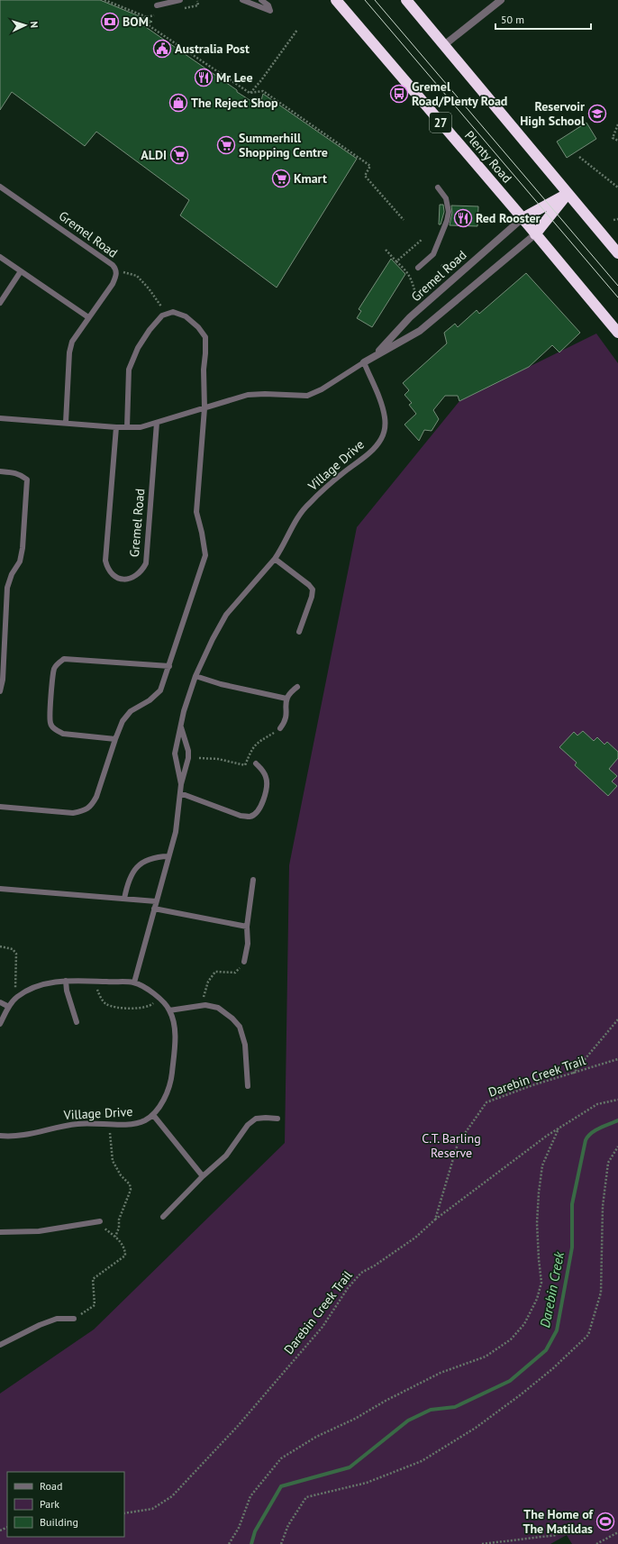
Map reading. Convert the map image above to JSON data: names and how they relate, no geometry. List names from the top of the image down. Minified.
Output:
{"streets":{"highway":["27","Plenty Road"],"street":["Gremel Road"],"lane":["Village Drive"],"path":["Darebin Creek Trail"]},"crossings":[["Plenty Road","Gremel Road"],["Gremel Road","Village Drive"]],"water":["Darebin Creek"],"parks":["C.T. Barling Reserve"],"places":{"bank":["BOM"],"public building":["Australia Post"],"restaurant":["Mr Lee","Red Rooster"],"bus stop":["Gremel Road/Plenty Road"],"shop":["The Reject Shop"],"school or university":["Reservoir High School"],"supermarket":["Summerhill Shopping Centre","ALDI","Kmart"],"sports":["The Home of The Matildas"]},"legend":["Road","Park","Building"],"scale_bar":"50 m","north":"right"}
